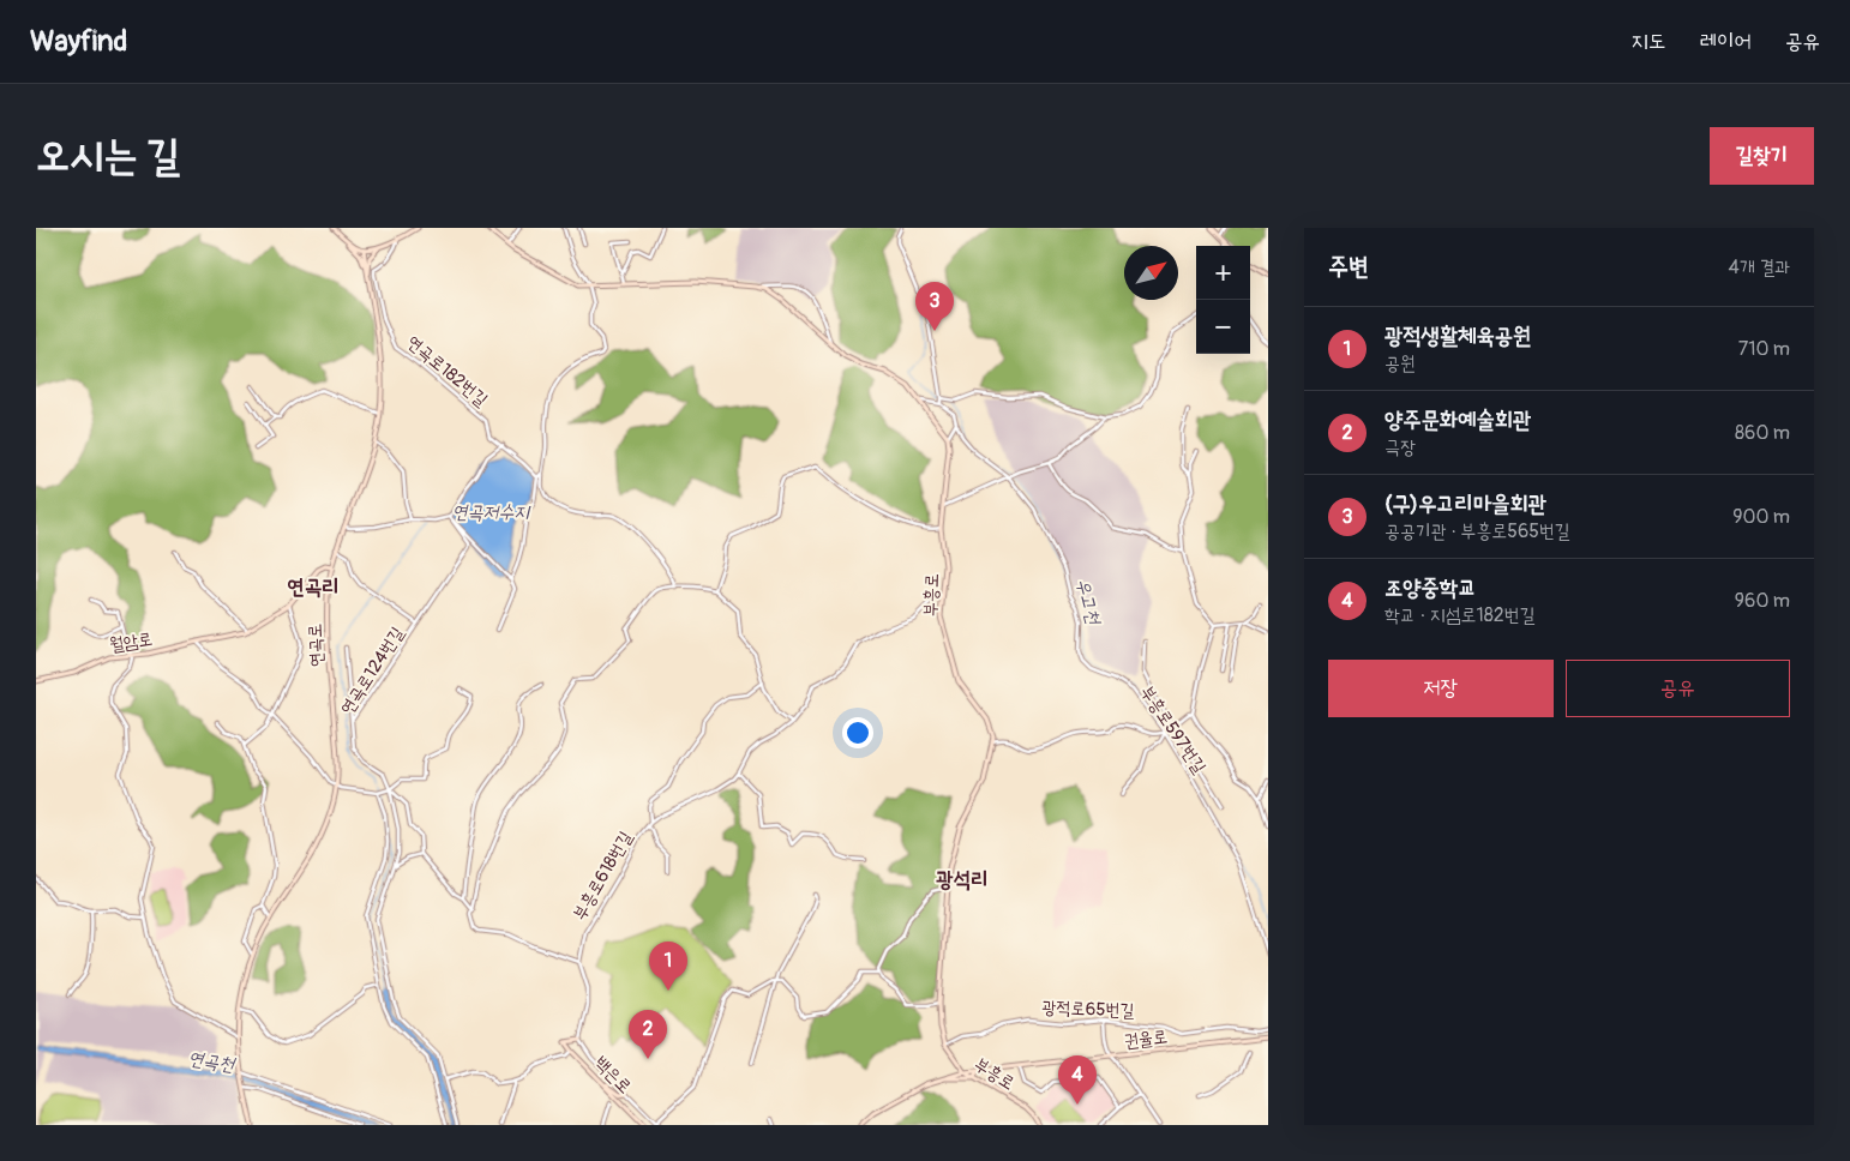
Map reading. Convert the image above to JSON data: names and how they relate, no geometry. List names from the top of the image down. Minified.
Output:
{"streets":{"street":["연곡로182번길","부흥로","월암로","연곡로","연곡로124번길","부흥로597번길","부흥로618번길","광적로65번길","권율로","백은로"]},"crossings":[["부흥로","부흥로618번길"],["부흥로","광적로65번길"],["부흥로","권율로"],["월암로","연곡로"],["연곡로124번길","부흥로618번길"],["부흥로618번길","백은로"]],"districts":["연곡리","광석리"],"water":["연곡저수지","우고천","연곡천"],"north":"top right","page":{"header":"Wayfind","nav":["지도","레이어","공유"],"buttons":["길찾기",["저장","공유"]],"title":"오시는 길","heading":["주변","4개 결과"],"map_buttons":["+","−"],"pins":["3","1","2","4"],"list":[{"mark":"1","name":"광적생활체육공원","note":"공원","value":"710 m"},{"mark":"2","name":"양주문화예술회관","note":"극장","value":"860 m"},{"mark":"3","name":"(구)우고리마을회관","note":"공공기관 · 부흥로565번길","value":"900 m"},{"mark":"4","name":"조양중학교","note":"학교 · 지섬로182번길","value":"960 m"}]}}
